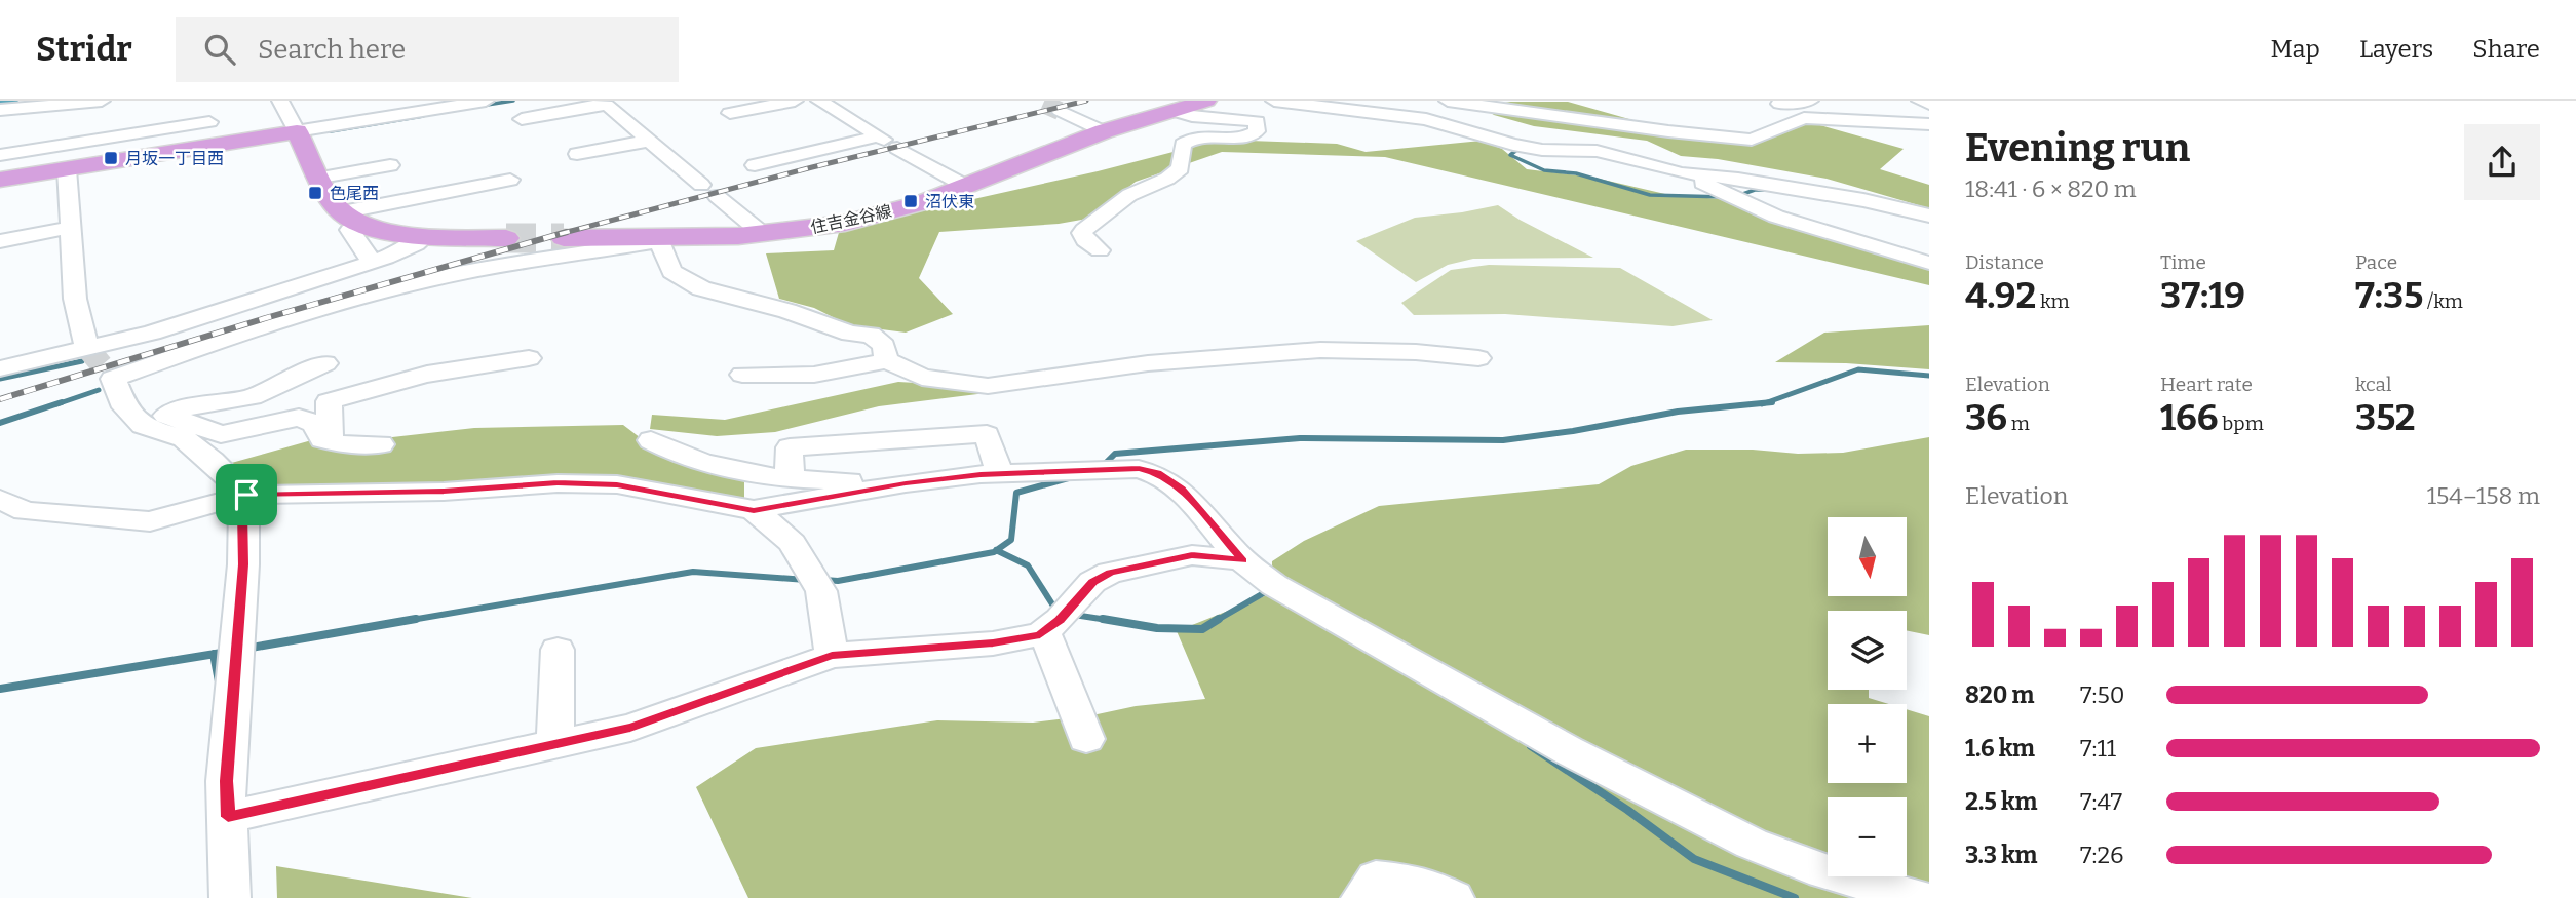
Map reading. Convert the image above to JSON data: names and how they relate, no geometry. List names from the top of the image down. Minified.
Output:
{"streets":{"main road":["住吉金谷線"]},"places":{"transit":["月坂一丁目西","色尾西","沼伏東"]},"north":"bottom","page":{"header":"Stridr","search":"Search here","nav":["Map","Layers","Share"],"heading":["Evening run","18:41 · 6 × 820 m"],"stats":[["Distance","4.92 km"],["Time","37:19"],["Pace","7:35 /km"],["Elevation","36 m"],["Heart rate","166 bpm"],["kcal","352"]],"chart":["Elevation","154–158 m"],"map_buttons":["+","−"],"list":[{"name":"820 m","note":"7:50"},{"name":"1.6 km","note":"7:11"},{"name":"2.5 km","note":"7:47"},{"name":"3.3 km","note":"7:26"}]}}
